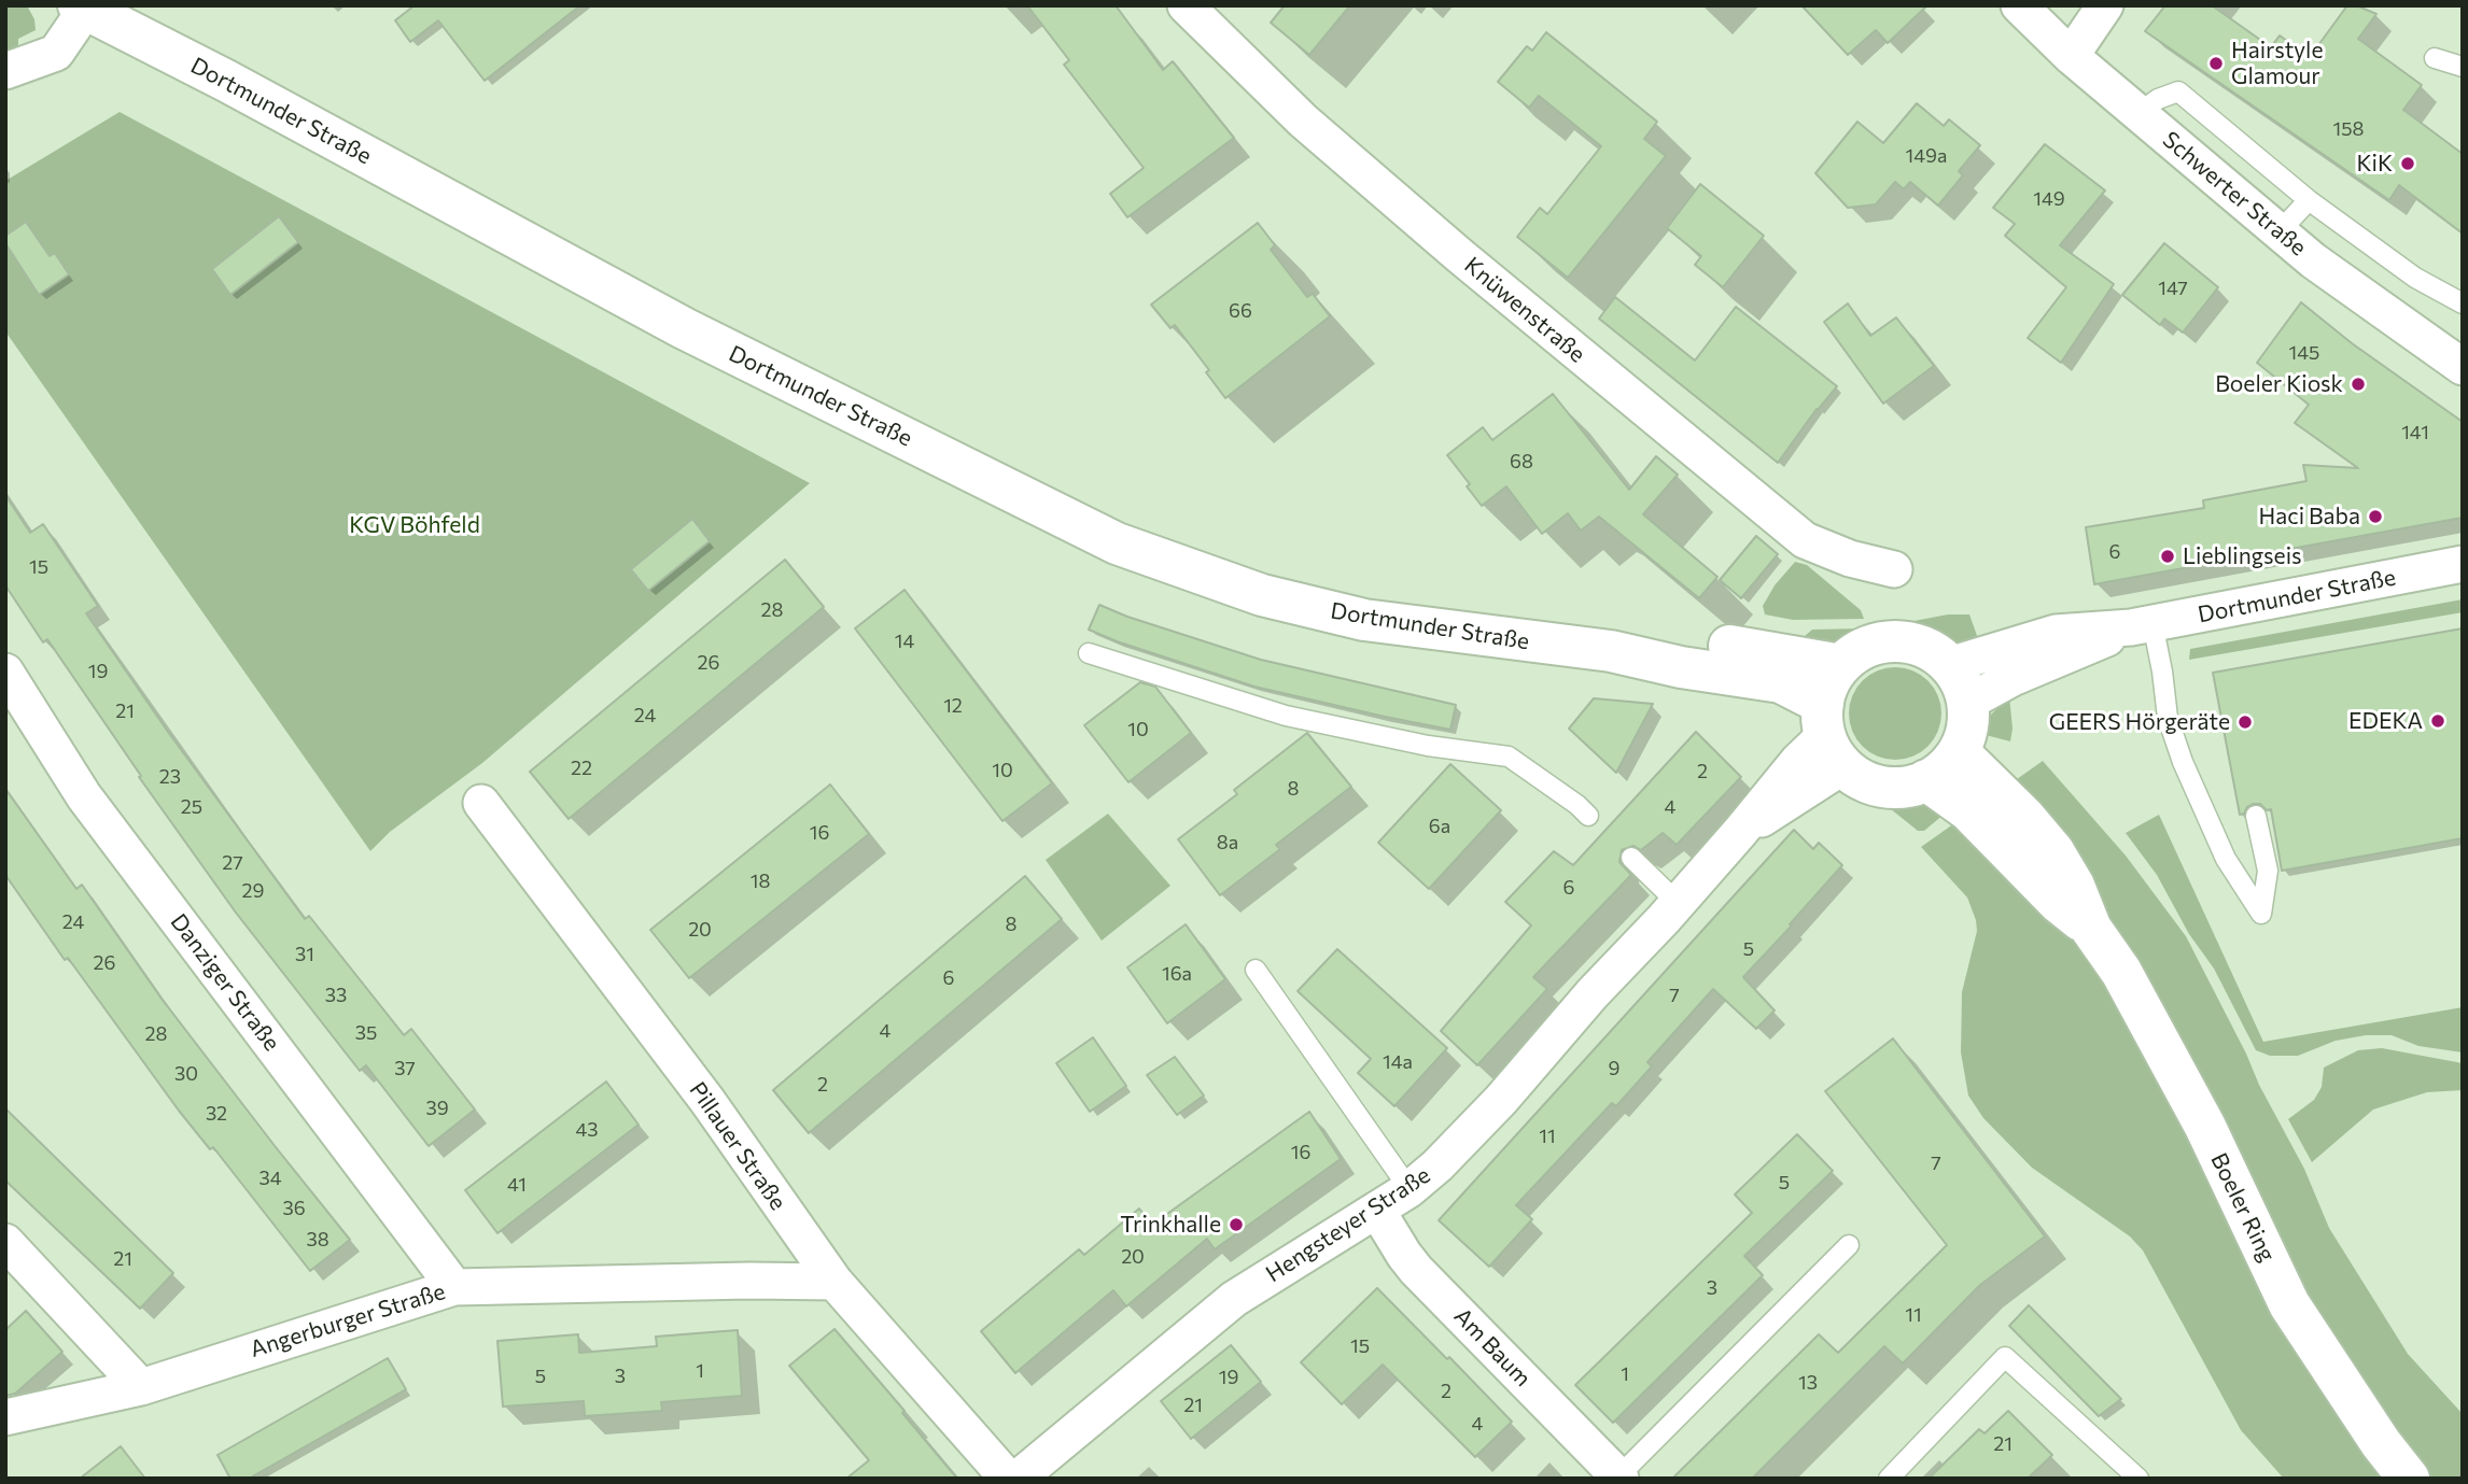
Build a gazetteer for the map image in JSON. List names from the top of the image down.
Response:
{
  "streets": {
    "main road": ["Dortmunder Straße", "Boeler Ring"],
    "street": [
      "Schwerter Straße",
      "Knüwenstraße",
      "Danziger Straße",
      "Pillauer Straße",
      "Hengsteyer Straße",
      "Angerburger Straße",
      "Am Baum"
    ]
  },
  "crossings": [
    ["Dortmunder Straße", "Boeler Ring"],
    ["Dortmunder Straße", "Hengsteyer Straße"],
    ["Danziger Straße", "Angerburger Straße"],
    ["Pillauer Straße", "Angerburger Straße"],
    ["Boeler Ring", "Hengsteyer Straße"],
    ["Hengsteyer Straße", "Am Baum"]
  ],
  "parks": ["KGV Böhfeld"],
  "places": [
    "Hairstyle Glamour",
    "KiK",
    "Boeler Kiosk",
    "Haci Baba",
    "Lieblingseis",
    "EDEKA",
    "GEERS Hörgeräte",
    "Trinkhalle"
  ],
  "house_numbers": [
    "158",
    "149a",
    "149",
    "147",
    "66",
    "145",
    "141",
    "68",
    "6",
    "15",
    "28",
    "14",
    "26",
    "19",
    "12",
    "21",
    "24",
    "10",
    "22",
    "10",
    "2",
    "23",
    "8",
    "25",
    "4",
    "6a",
    "16",
    "8a",
    "27",
    "18",
    "6",
    "29",
    "24",
    "8",
    "20",
    "5",
    "31",
    "26",
    "16a",
    "6",
    "33",
    "7",
    "4",
    "35",
    "28",
    "14a",
    "37",
    "9",
    "30",
    "2",
    "39",
    "32",
    "43",
    "11",
    "16",
    "7",
    "34",
    "5",
    "41",
    "36",
    "38",
    "20",
    "21",
    "3",
    "11",
    "15",
    "1",
    "1",
    "5",
    "3",
    "19",
    "13",
    "2",
    "21",
    "4",
    "21"
  ]
}
